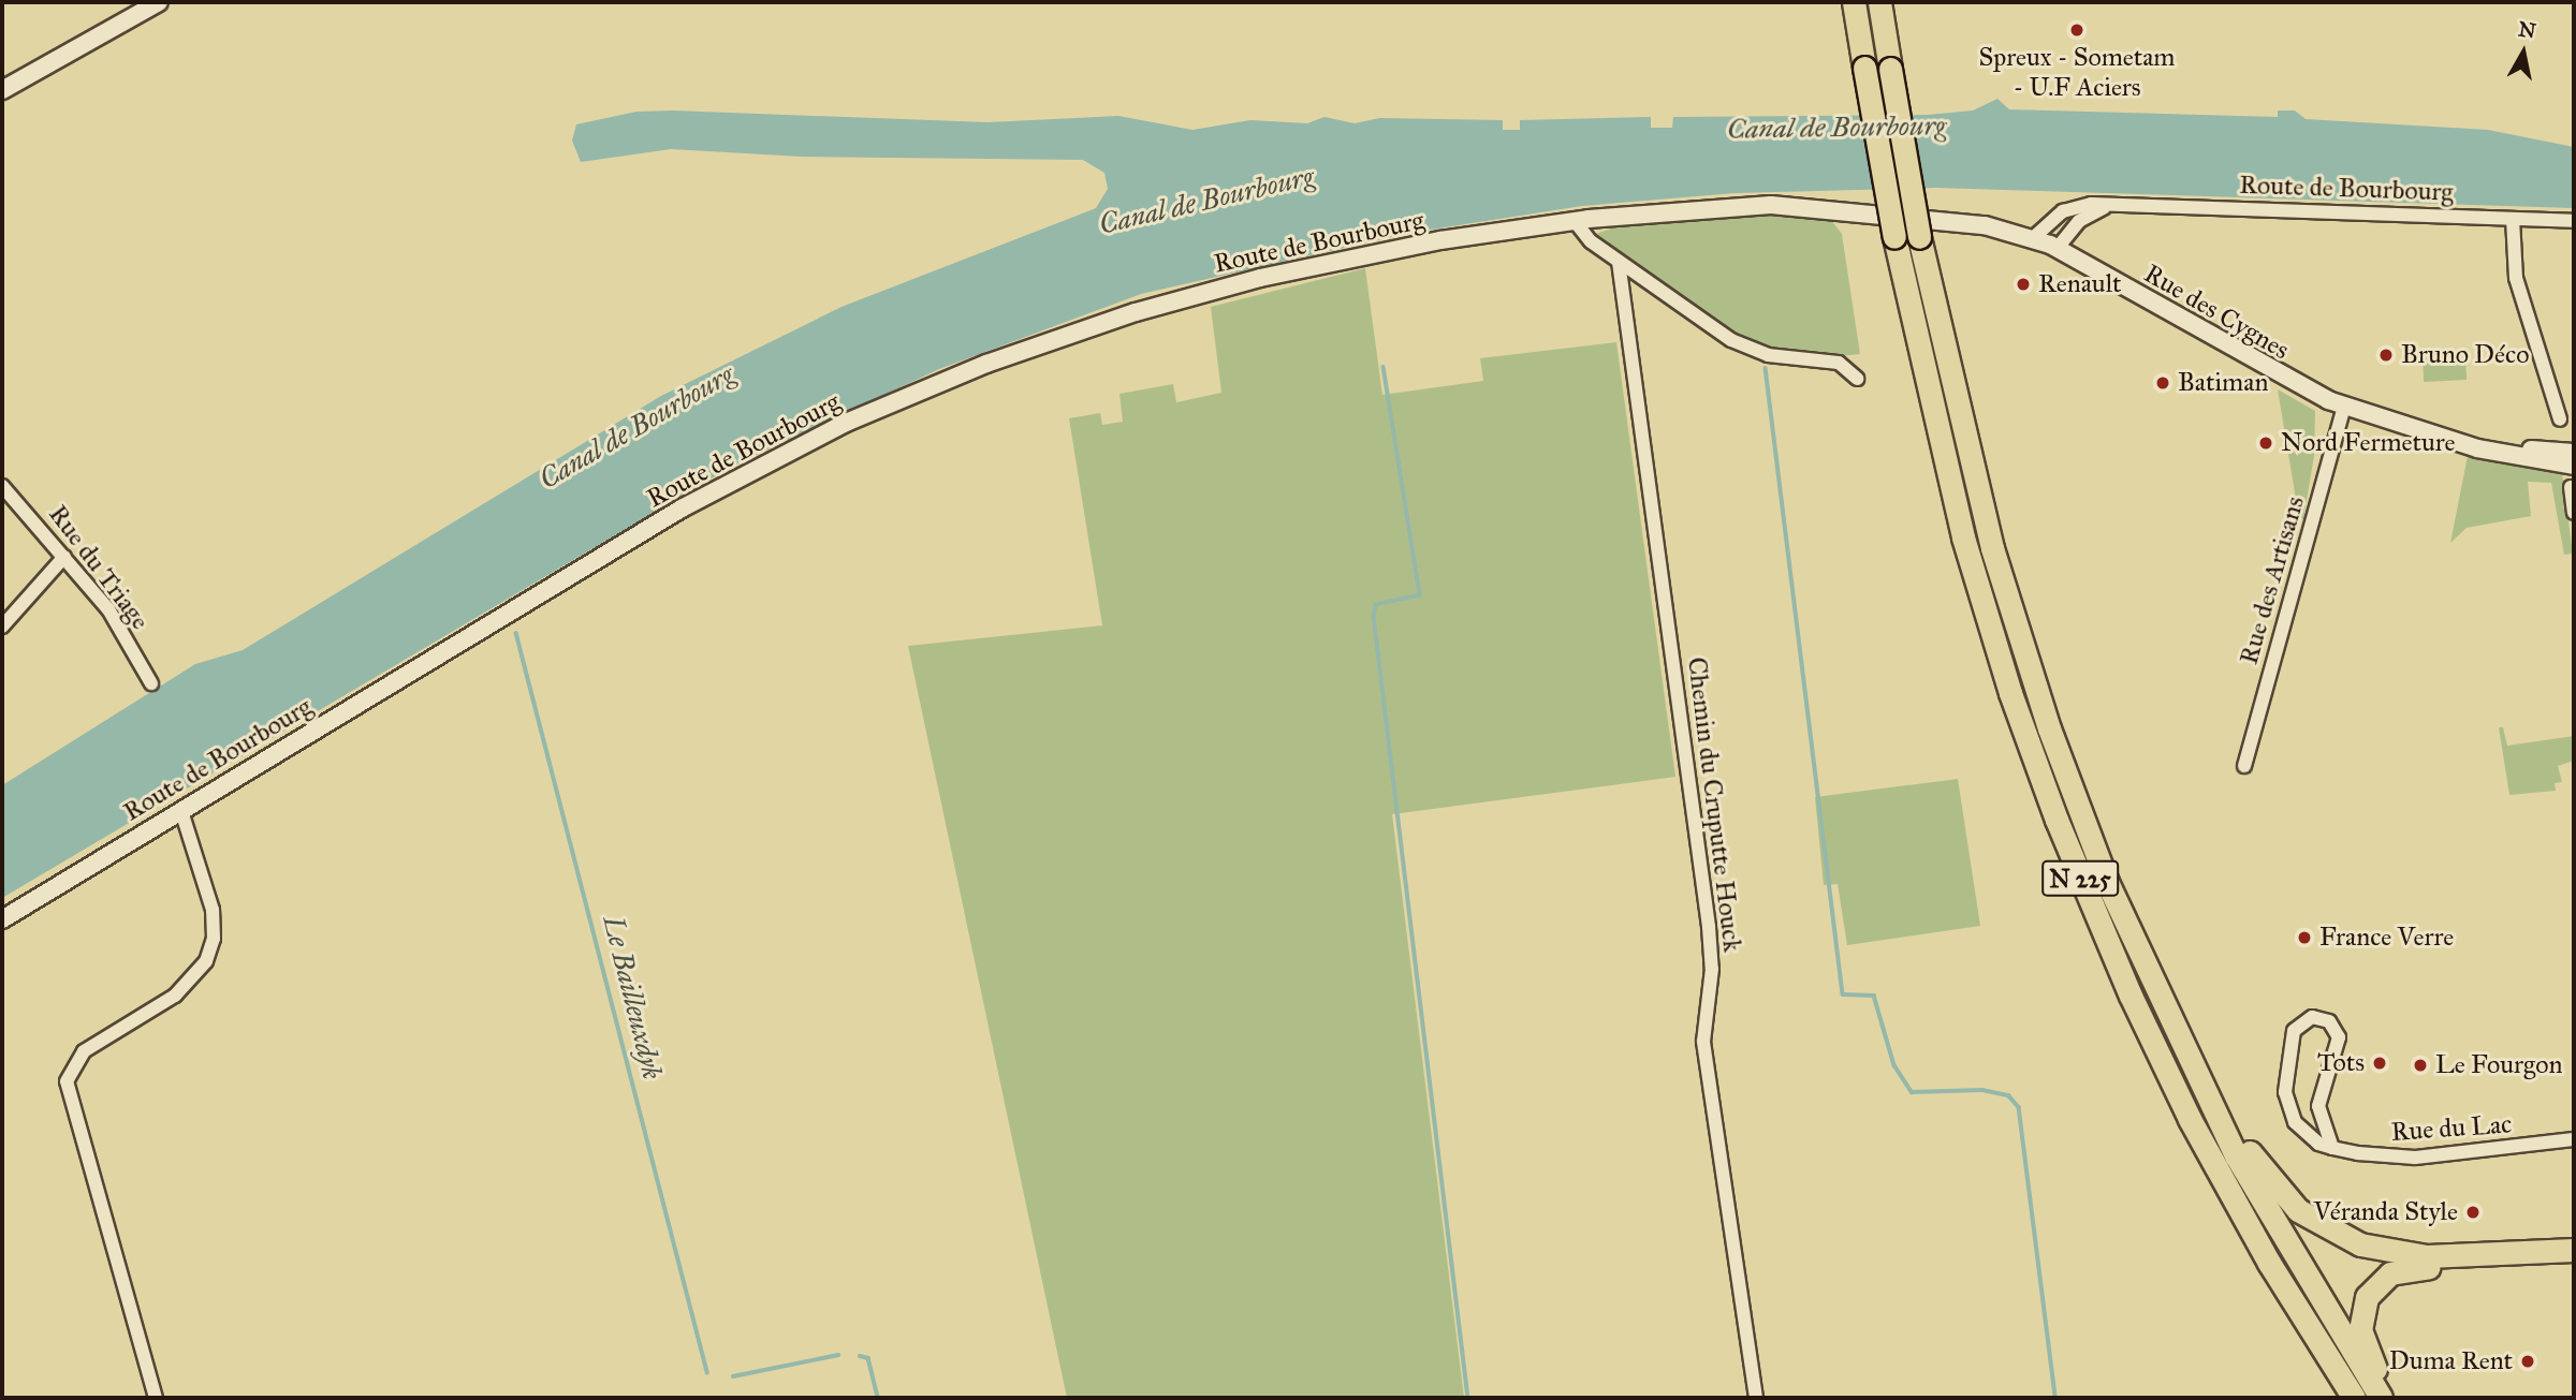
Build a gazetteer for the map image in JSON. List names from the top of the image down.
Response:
{
  "streets": {
    "highway": ["N 225"],
    "main road": ["Route de Bourbourg", "Rue des Cygnes"],
    "street": [
      "Rue du Triage",
      "Rue des Artisans",
      "Chemin du Cruputte Houck",
      "Rue du Lac"
    ]
  },
  "crossings": [
    ["Route de Bourbourg", "Rue des Cygnes"],
    ["Rue des Cygnes", "Rue des Artisans"]
  ],
  "water": ["Canal de Bourbourg", "Le Bailleuxdyk"],
  "places": [
    "Spreux - Sometam - U.F Aciers",
    "Renault",
    "Bruno Déco",
    "Batiman",
    "Nord Fermeture",
    "France Verre",
    "Tots",
    "Le Fourgon",
    "Véranda Style",
    "Duma Rent"
  ],
  "north": "top"
}
